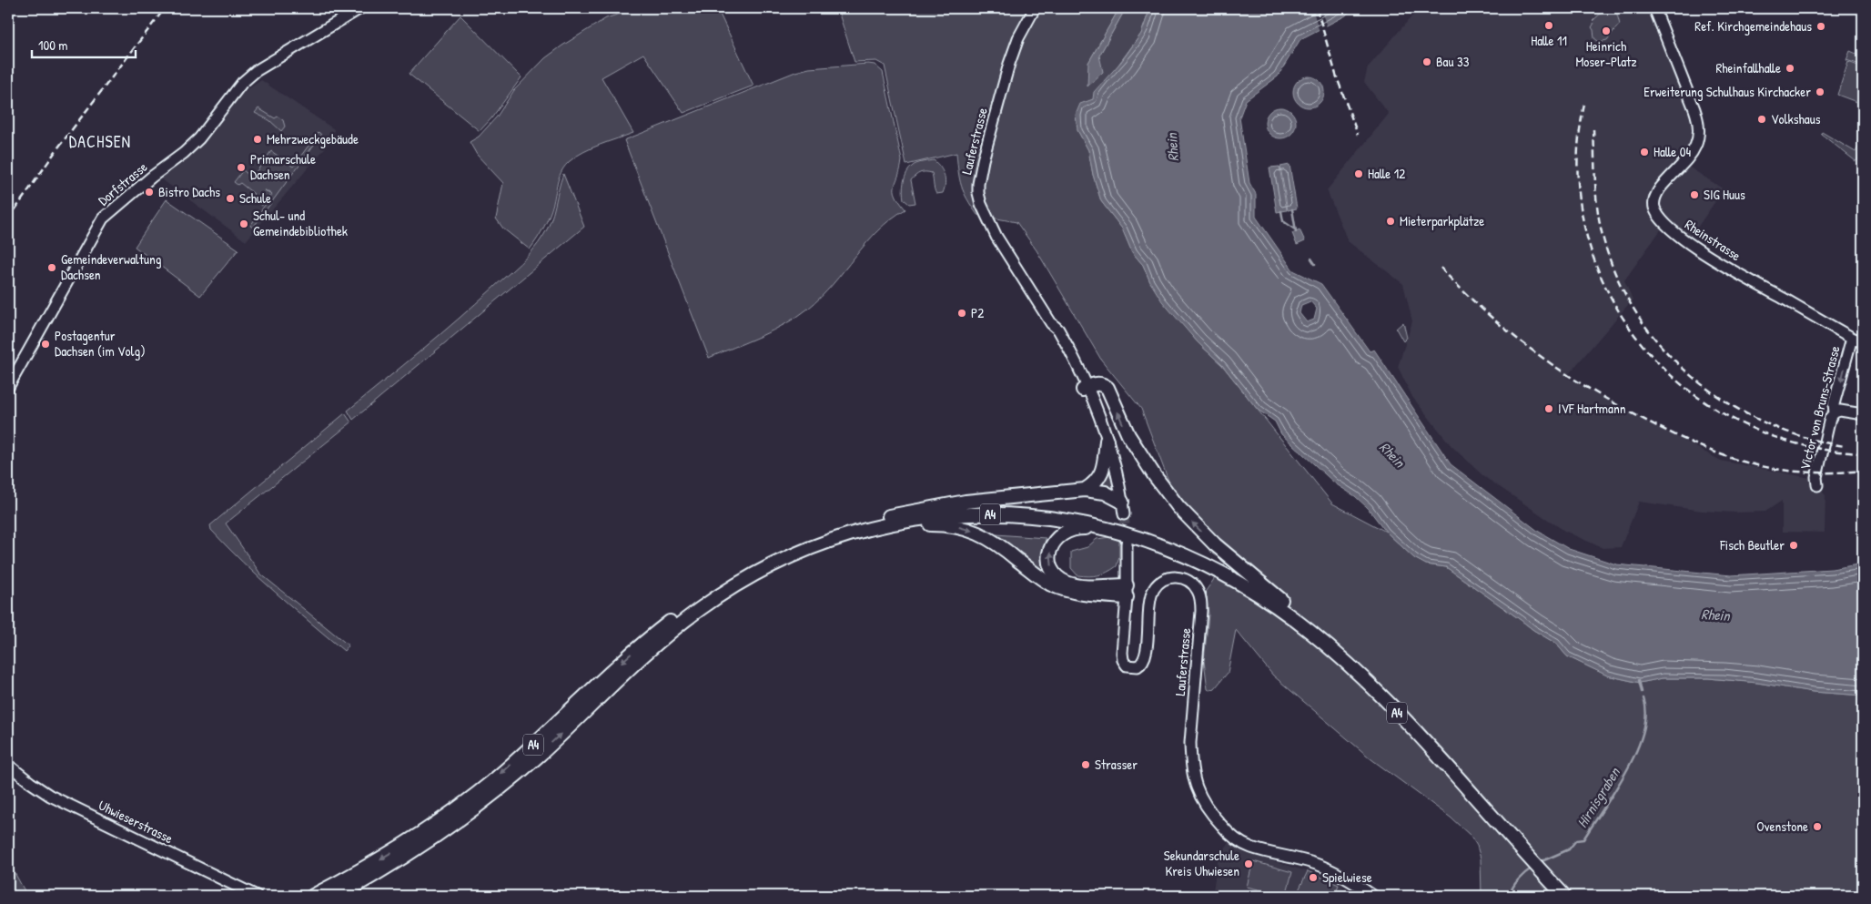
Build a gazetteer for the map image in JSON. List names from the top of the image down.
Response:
{
  "streets": {
    "highway": ["A4"],
    "street": [
      "Lauferstrasse",
      "Dorfstrasse",
      "Rheinstrasse",
      "Victor von Bruns-Strasse",
      "Uhwieserstrasse"
    ]
  },
  "crossings": [
    ["Lauferstrasse", "A4"],
    ["Rheinstrasse", "Victor von Bruns-Strasse"]
  ],
  "one_way": ["Victor von Bruns-Strasse"],
  "districts": ["DACHSEN"],
  "water": ["Rhein", "Hirnisgraben"],
  "places": [
    "Halle 11",
    "Ref. Kirchgemeindehaus",
    "Heinrich Moser-Platz",
    "Bau 33",
    "Rheinfallhalle",
    "Erweiterung Schulhaus Kirchacker",
    "Volkshaus",
    "Mehrzweckgebäude",
    "Halle 04",
    "Primarschule Dachsen",
    "Halle 12",
    "Bistro Dachs",
    "SIG Huus",
    "Schule",
    "Mieterparkplätze",
    "Schul- und Gemeindebibliothek",
    "Gemeindeverwaltung Dachsen",
    "P2",
    "Postagentur Dachsen (im Volg)",
    "IVF Hartmann",
    "Fisch Beutler",
    "Strasser",
    "Ovenstone",
    "Sekundarschule Kreis Uhwiesen",
    "Spielwiese"
  ],
  "scale_bar": "100 m"
}
